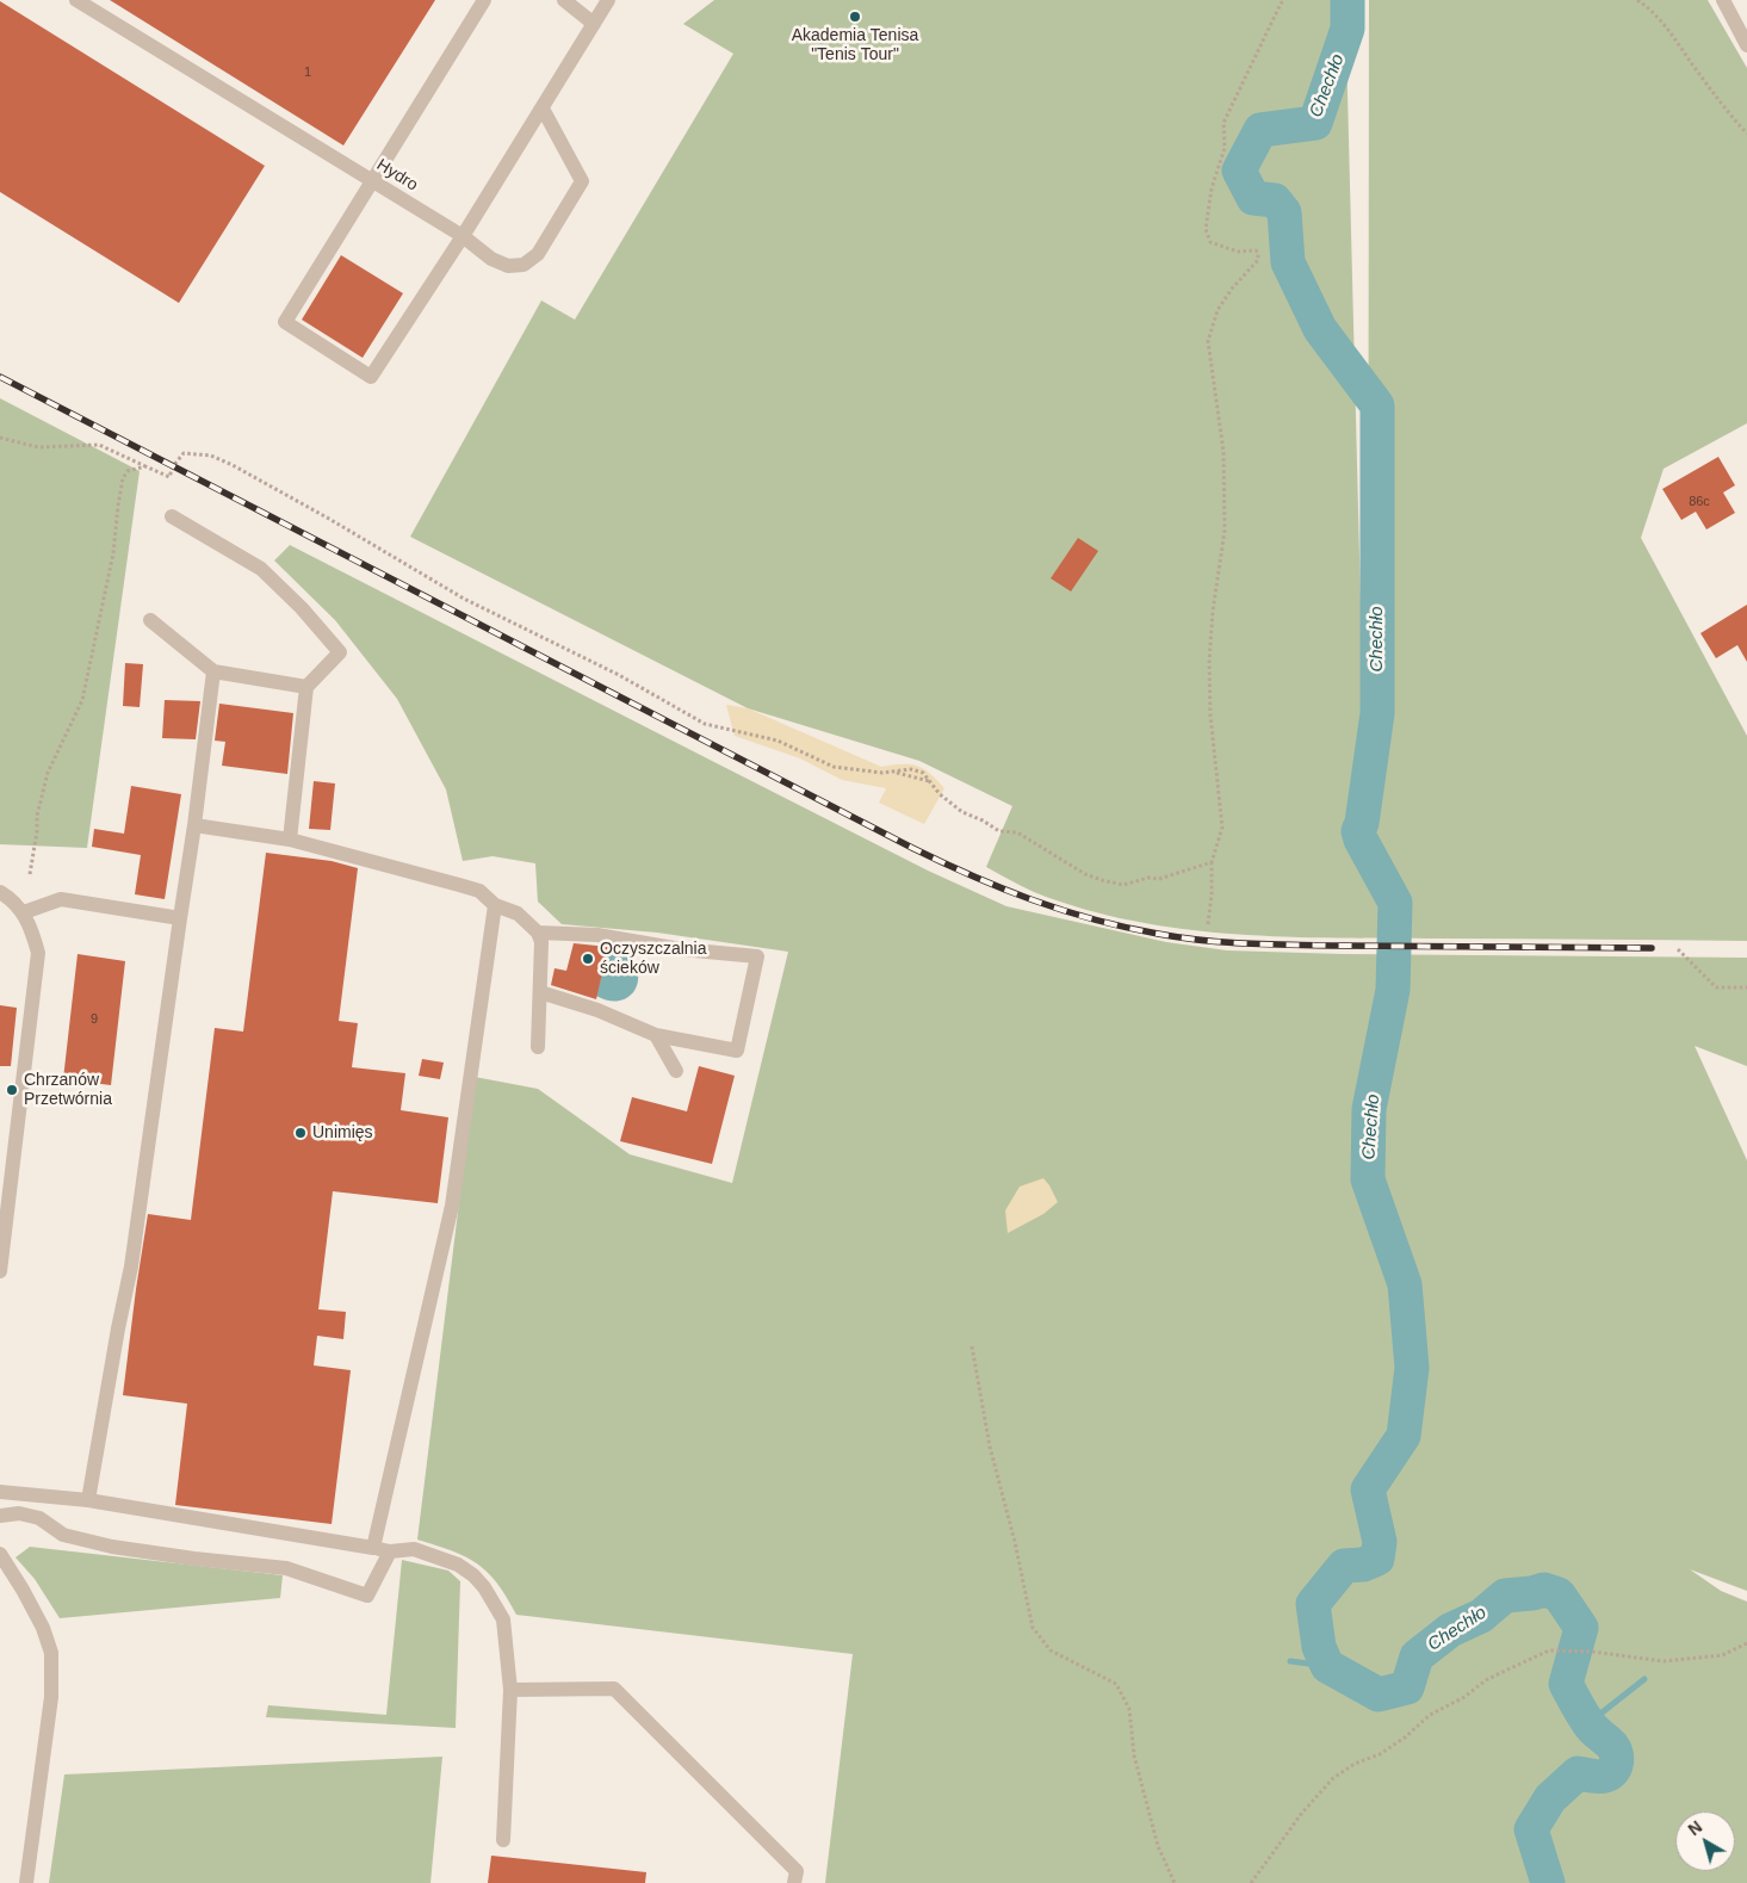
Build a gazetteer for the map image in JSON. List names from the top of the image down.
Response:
{
  "streets": {
    "street": ["Hydro"]
  },
  "water": ["Chechło"],
  "places": [
    "Akademia Tenisa \"Tenis Tour\"",
    "Oczyszczalnia ścieków",
    "Chrzanów Przetwórnia",
    "Unimięs"
  ],
  "house_numbers": ["1", "86c", "9"],
  "north": "top left"
}
